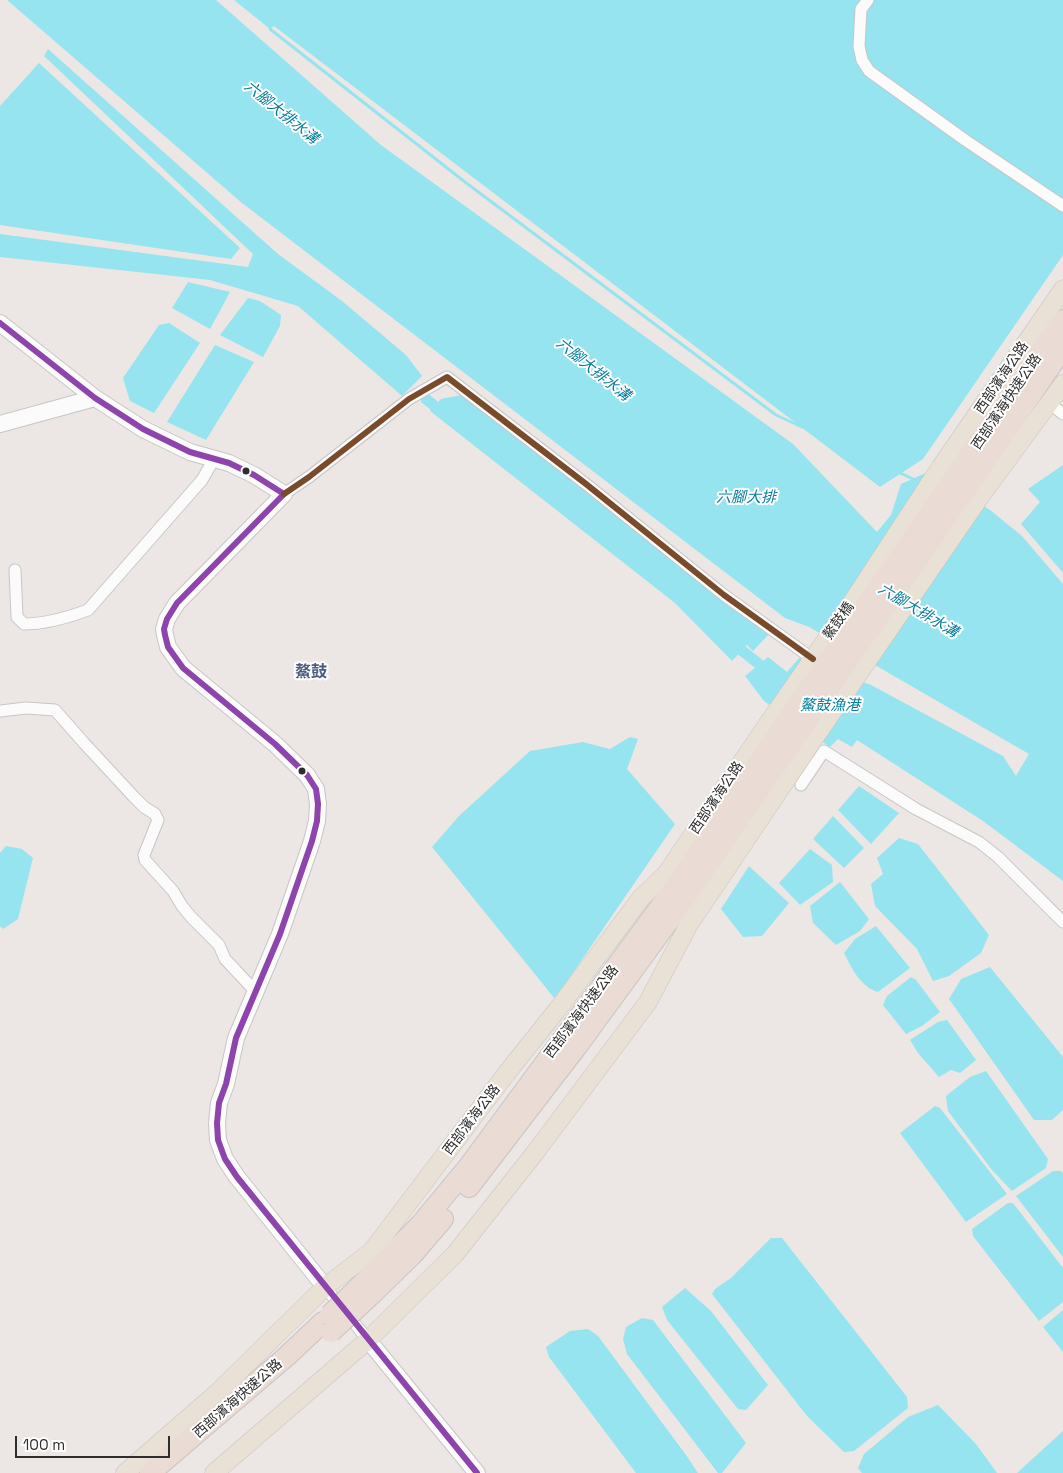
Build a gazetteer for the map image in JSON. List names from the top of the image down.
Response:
{
  "streets": {
    "highway": ["西部濱海快速公路"],
    "main road": ["西部濱海公路", "鰲鼓橋"]
  },
  "crossings": [
    ["西部濱海公路", "西部濱海快速公路"],
    ["西部濱海公路", "鰲鼓橋"],
    ["西部濱海快速公路", "鰲鼓橋"]
  ],
  "districts": ["鰲鼓"],
  "water": ["六腳大排水溝", "六腳大排", "鰲鼓漁港"],
  "scale_bar": "100 m"
}
